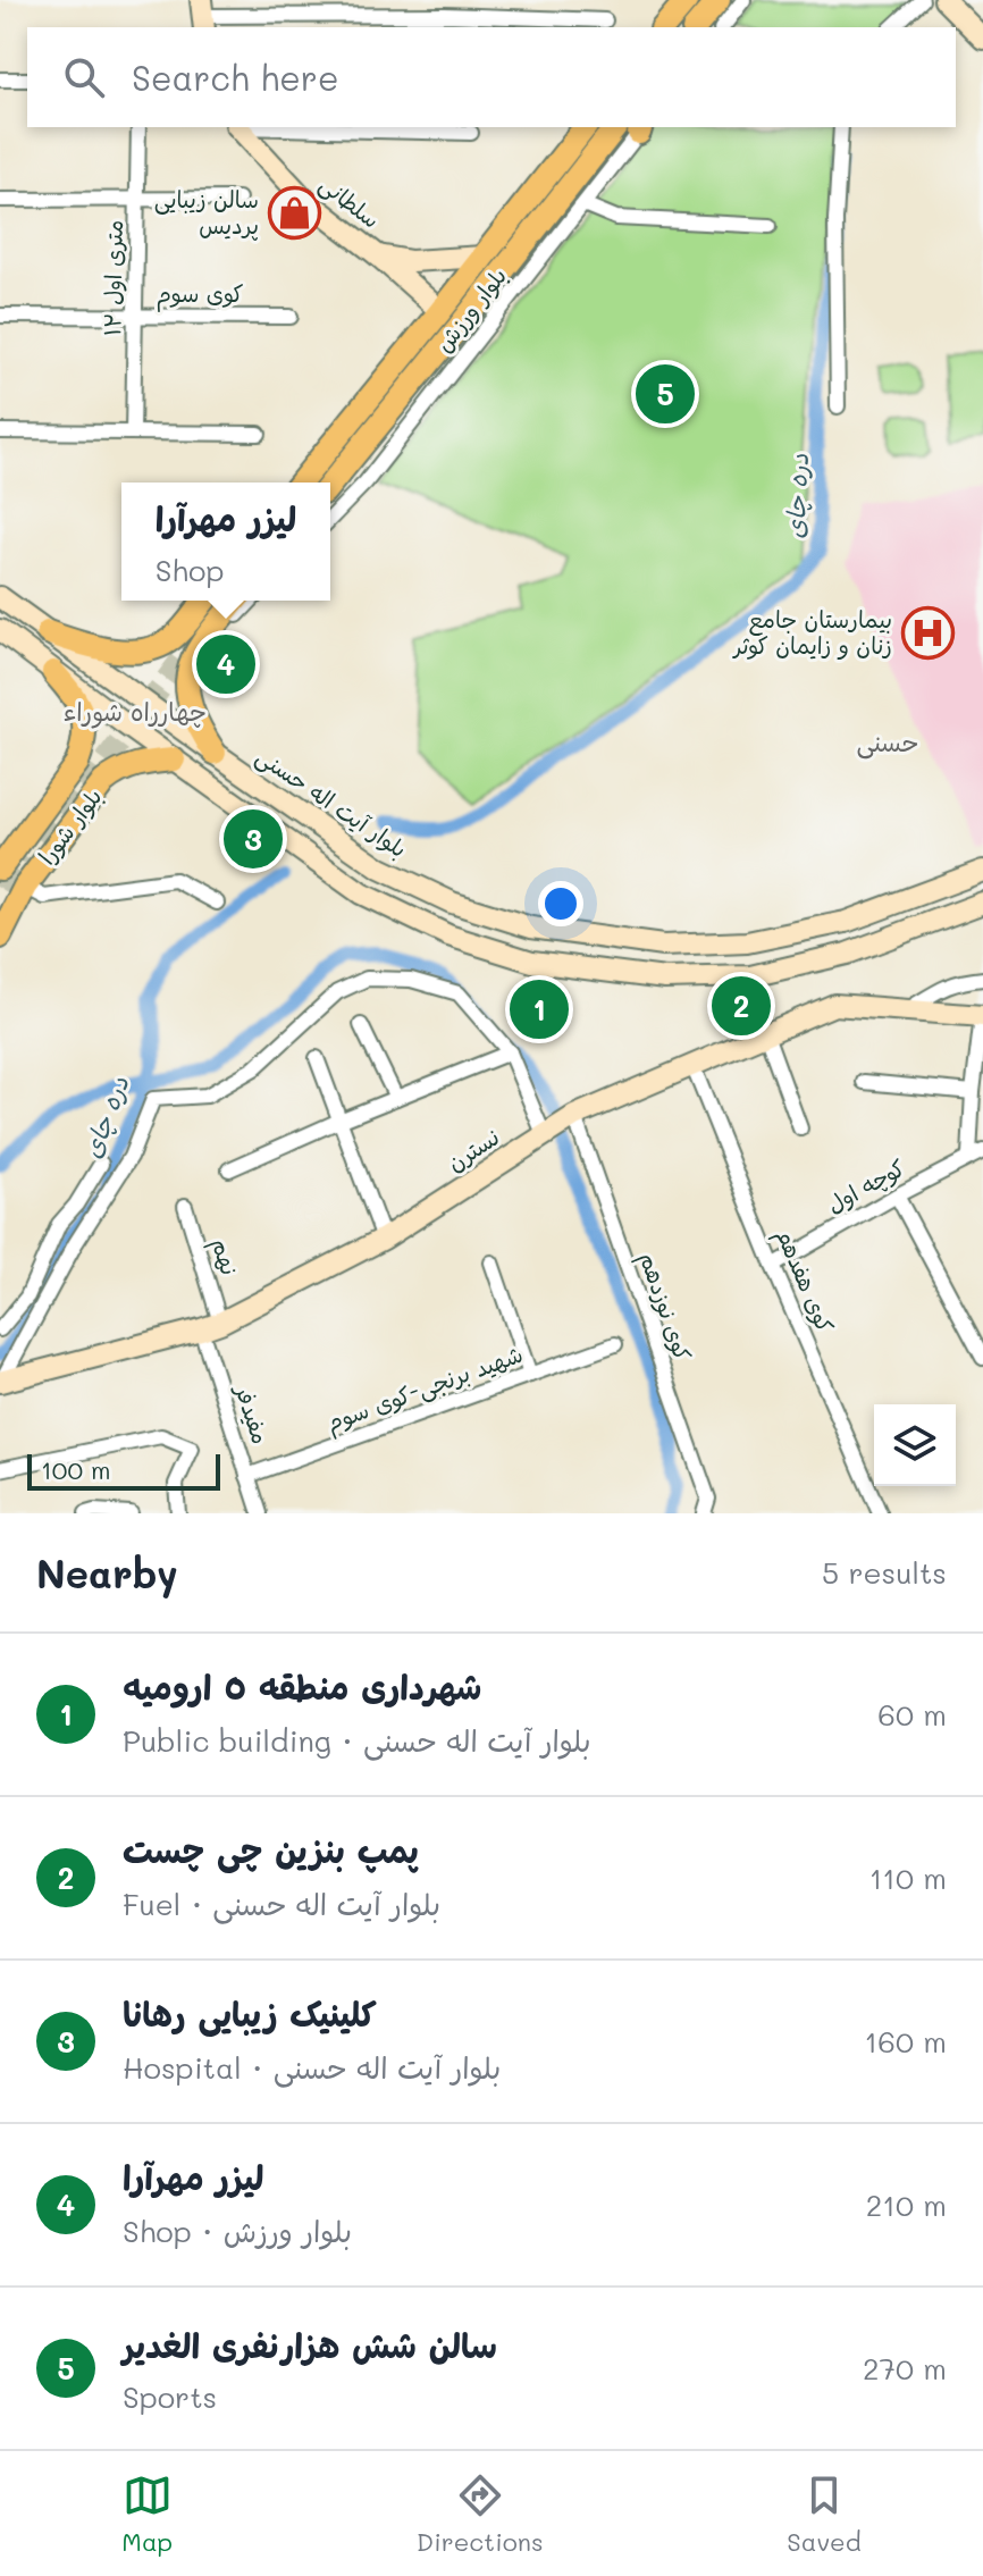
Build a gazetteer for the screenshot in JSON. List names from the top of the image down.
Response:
{
  "streets": {
    "main road": [
      "سلطانی",
      "بلوار ورزش",
      "بلوار آیت اله حسنی",
      "بلوار شورا",
      "نسترن"
    ],
    "street": [
      "۱۲ متری اول",
      "کوی سوم",
      "کوچه اول",
      "نهم",
      "کوی هفدهم",
      "کوی نوزدهم",
      "شهید برنجی-کوی سوم",
      "مفیدفر"
    ]
  },
  "crossings": [
    ["سلطانی", "بلوار ورزش"],
    ["۱۲ متری اول", "کوی سوم"],
    ["نسترن", "نهم"],
    ["نسترن", "کوی هفدهم"],
    ["نسترن", "کوی نوزدهم"],
    ["نسترن", "مفیدفر"],
    ["کوچه اول", "کوی هفدهم"],
    ["نهم", "مفیدفر"],
    ["شهید برنجی-کوی سوم", "مفیدفر"]
  ],
  "districts": ["چهارراه شوراء", "حسنی"],
  "water": ["دره چای"],
  "places": {
    "shop": ["سالن زیبایی پردیس"],
    "hospital": ["بیمارستان جامع زنان و زایمان کوثر"]
  },
  "scale_bar": "100 m",
  "page": {
    "search": "Search here",
    "pins": [
      "5",
      "4",
      "3",
      "2",
      "1"
    ],
    "popup": ["لیزر مهرآرا", "Shop"],
    "scale": "100 m",
    "heading": ["Nearby", "5 results"],
    "list": [
      {
        "mark": "1",
        "name": "شهردارى منطقه ٥ ارومیه",
        "note": "Public building · بلوار آیت اله حسنی",
        "value": "60 m"
      },
      {
        "mark": "2",
        "name": "پمپ بنزین چى چست",
        "note": "Fuel · بلوار آیت اله حسنی",
        "value": "110 m"
      },
      {
        "mark": "3",
        "name": "کلینیک زیبایی رهانا",
        "note": "Hospital · بلوار آیت اله حسنی",
        "value": "160 m"
      },
      {
        "mark": "4",
        "name": "لیزر مهرآرا",
        "note": "Shop · بلوار ورزش",
        "value": "210 m"
      },
      {
        "mark": "5",
        "name": "سالن شش هزارنفری الغدیر",
        "note": "Sports",
        "value": "270 m"
      }
    ],
    "nav": ["Map", "Directions", "Saved"]
  }
}
